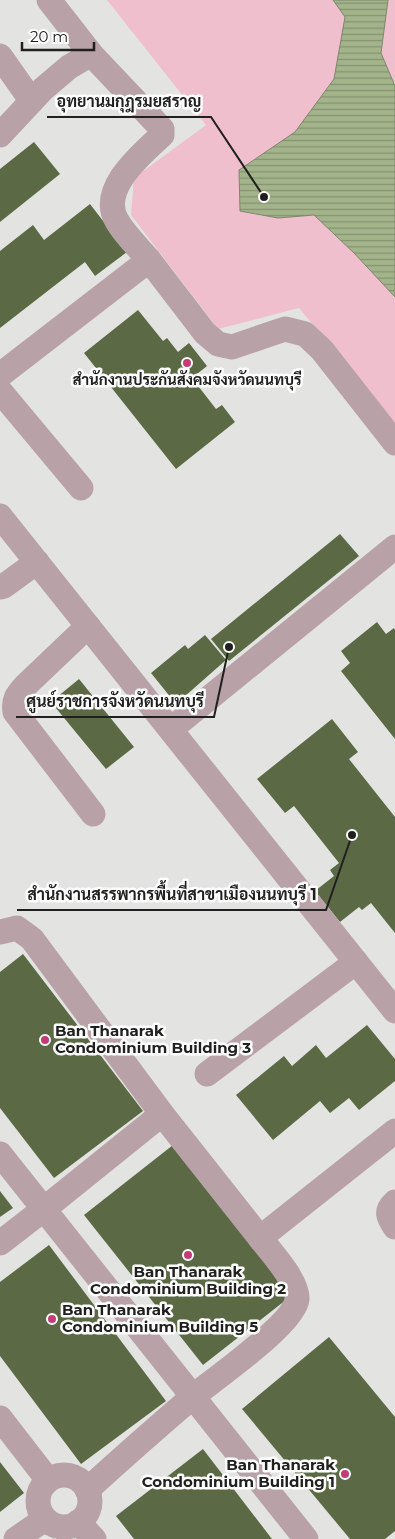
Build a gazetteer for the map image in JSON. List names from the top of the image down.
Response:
{
  "places": [
    "อุทยานมกุฎรมยสราญ",
    "สำนักงานประกันสังคมจังหวัดนนทบุรี",
    "ศูนย์ราชการจังหวัดนนทบุรี",
    "สำนักงานสรรพากรพื้นที่สาขาเมืองนนทบุรี 1",
    "Ban Thanarak Condominium Building 3",
    "Ban Thanarak Condominium Building 2",
    "Ban Thanarak Condominium Building 5",
    "Ban Thanarak Condominium Building 1"
  ],
  "scale_bar": "20 m"
}
